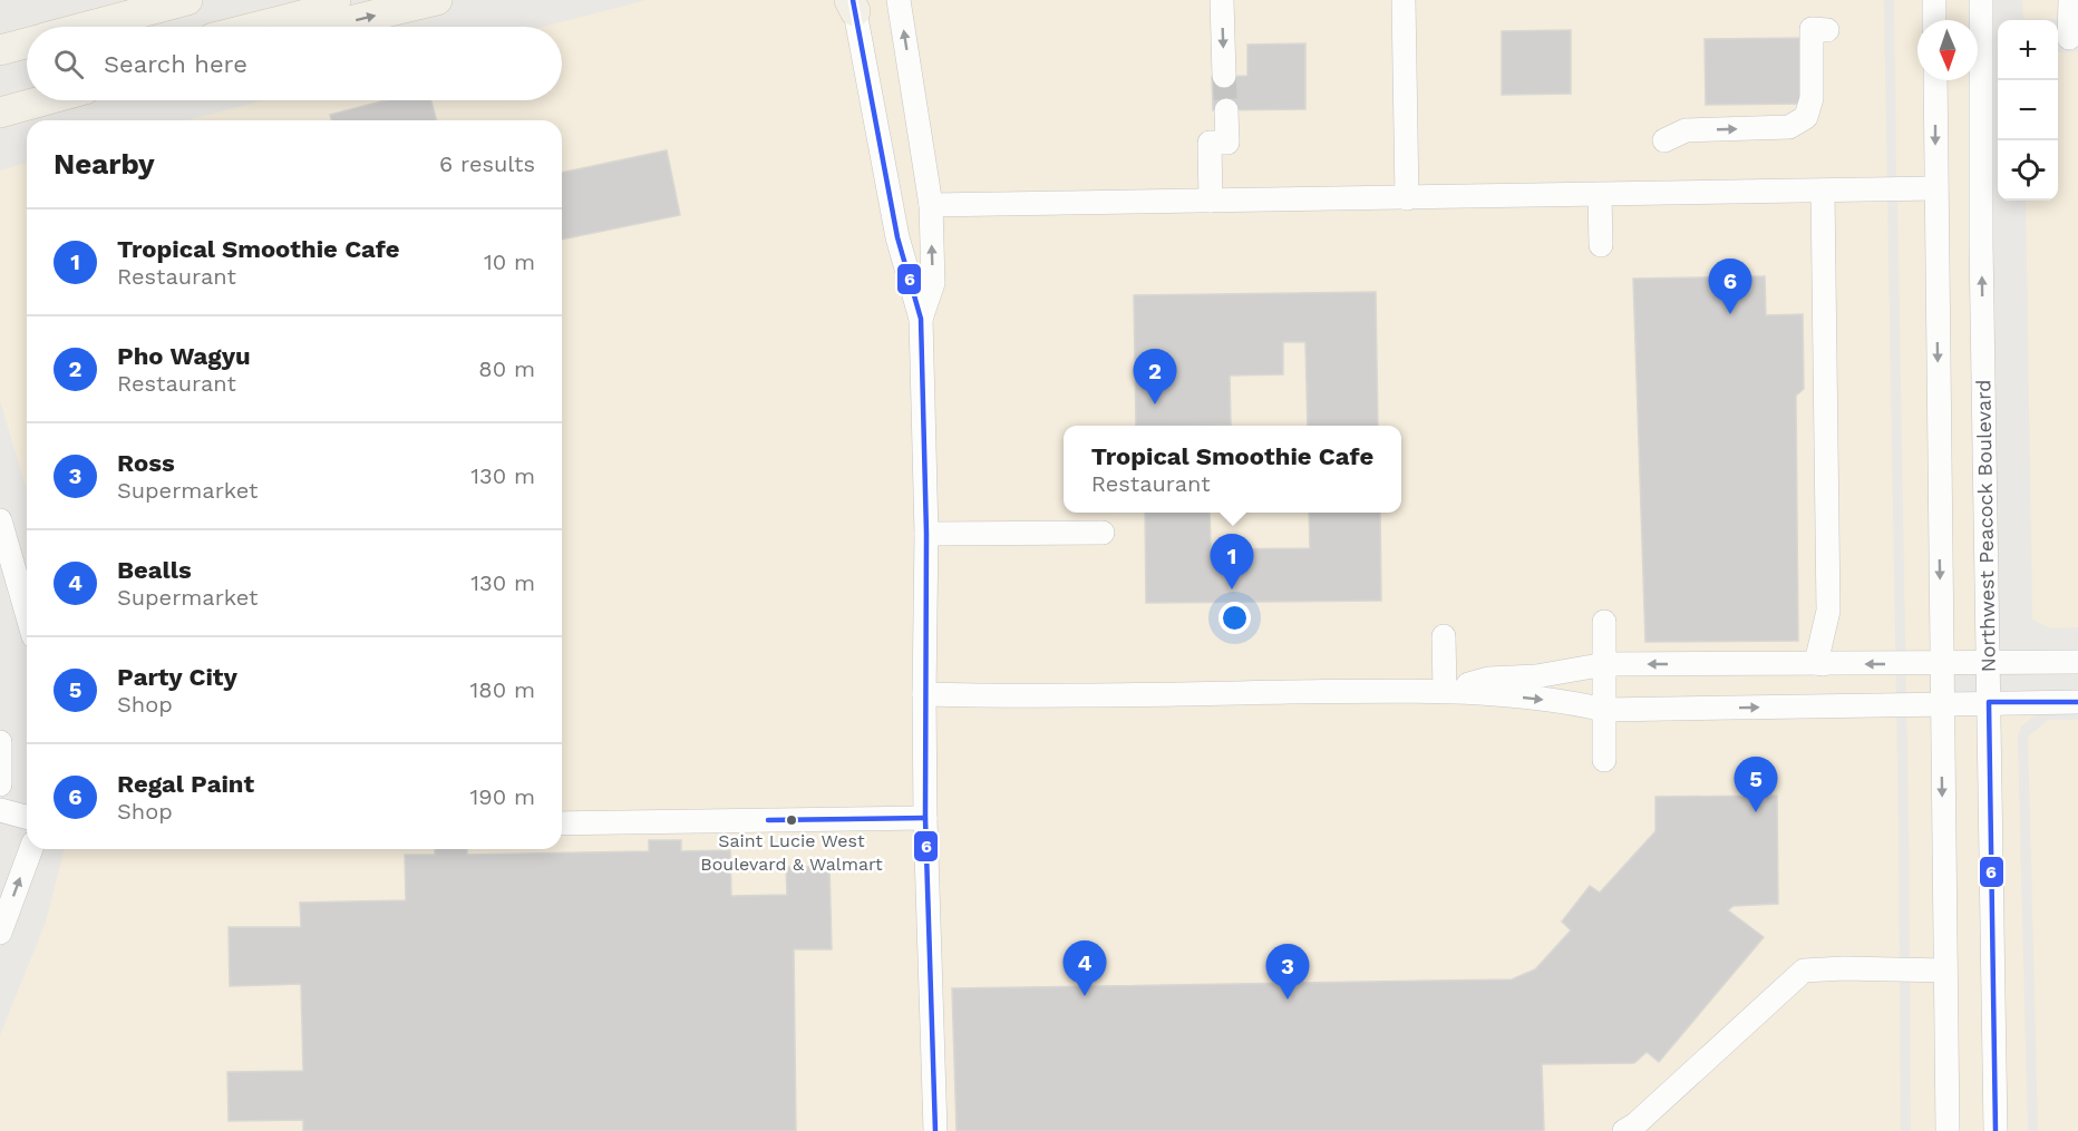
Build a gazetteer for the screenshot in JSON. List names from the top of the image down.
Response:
{
  "streets": {
    "street": ["Northwest Peacock Boulevard"]
  },
  "places": ["Saint Lucie West Boulevard & Walmart"],
  "lines": ["transit line 6"],
  "north": "bottom",
  "page": {
    "map_buttons": ["+", "−"],
    "search": "Search here",
    "heading": ["Nearby", "6 results"],
    "list": [
      {
        "mark": "1",
        "name": "Tropical Smoothie Cafe",
        "note": "Restaurant",
        "value": "10 m"
      },
      {
        "mark": "2",
        "name": "Pho Wagyu",
        "note": "Restaurant",
        "value": "80 m"
      },
      {
        "mark": "3",
        "name": "Ross",
        "note": "Supermarket",
        "value": "130 m"
      },
      {
        "mark": "4",
        "name": "Bealls",
        "note": "Supermarket",
        "value": "130 m"
      },
      {
        "mark": "5",
        "name": "Party City",
        "note": "Shop",
        "value": "180 m"
      },
      {
        "mark": "6",
        "name": "Regal Paint",
        "note": "Shop",
        "value": "190 m"
      }
    ],
    "pins": [
      "6",
      "2",
      "1",
      "5",
      "4",
      "3"
    ],
    "popup": ["Tropical Smoothie Cafe", "Restaurant"]
  }
}
